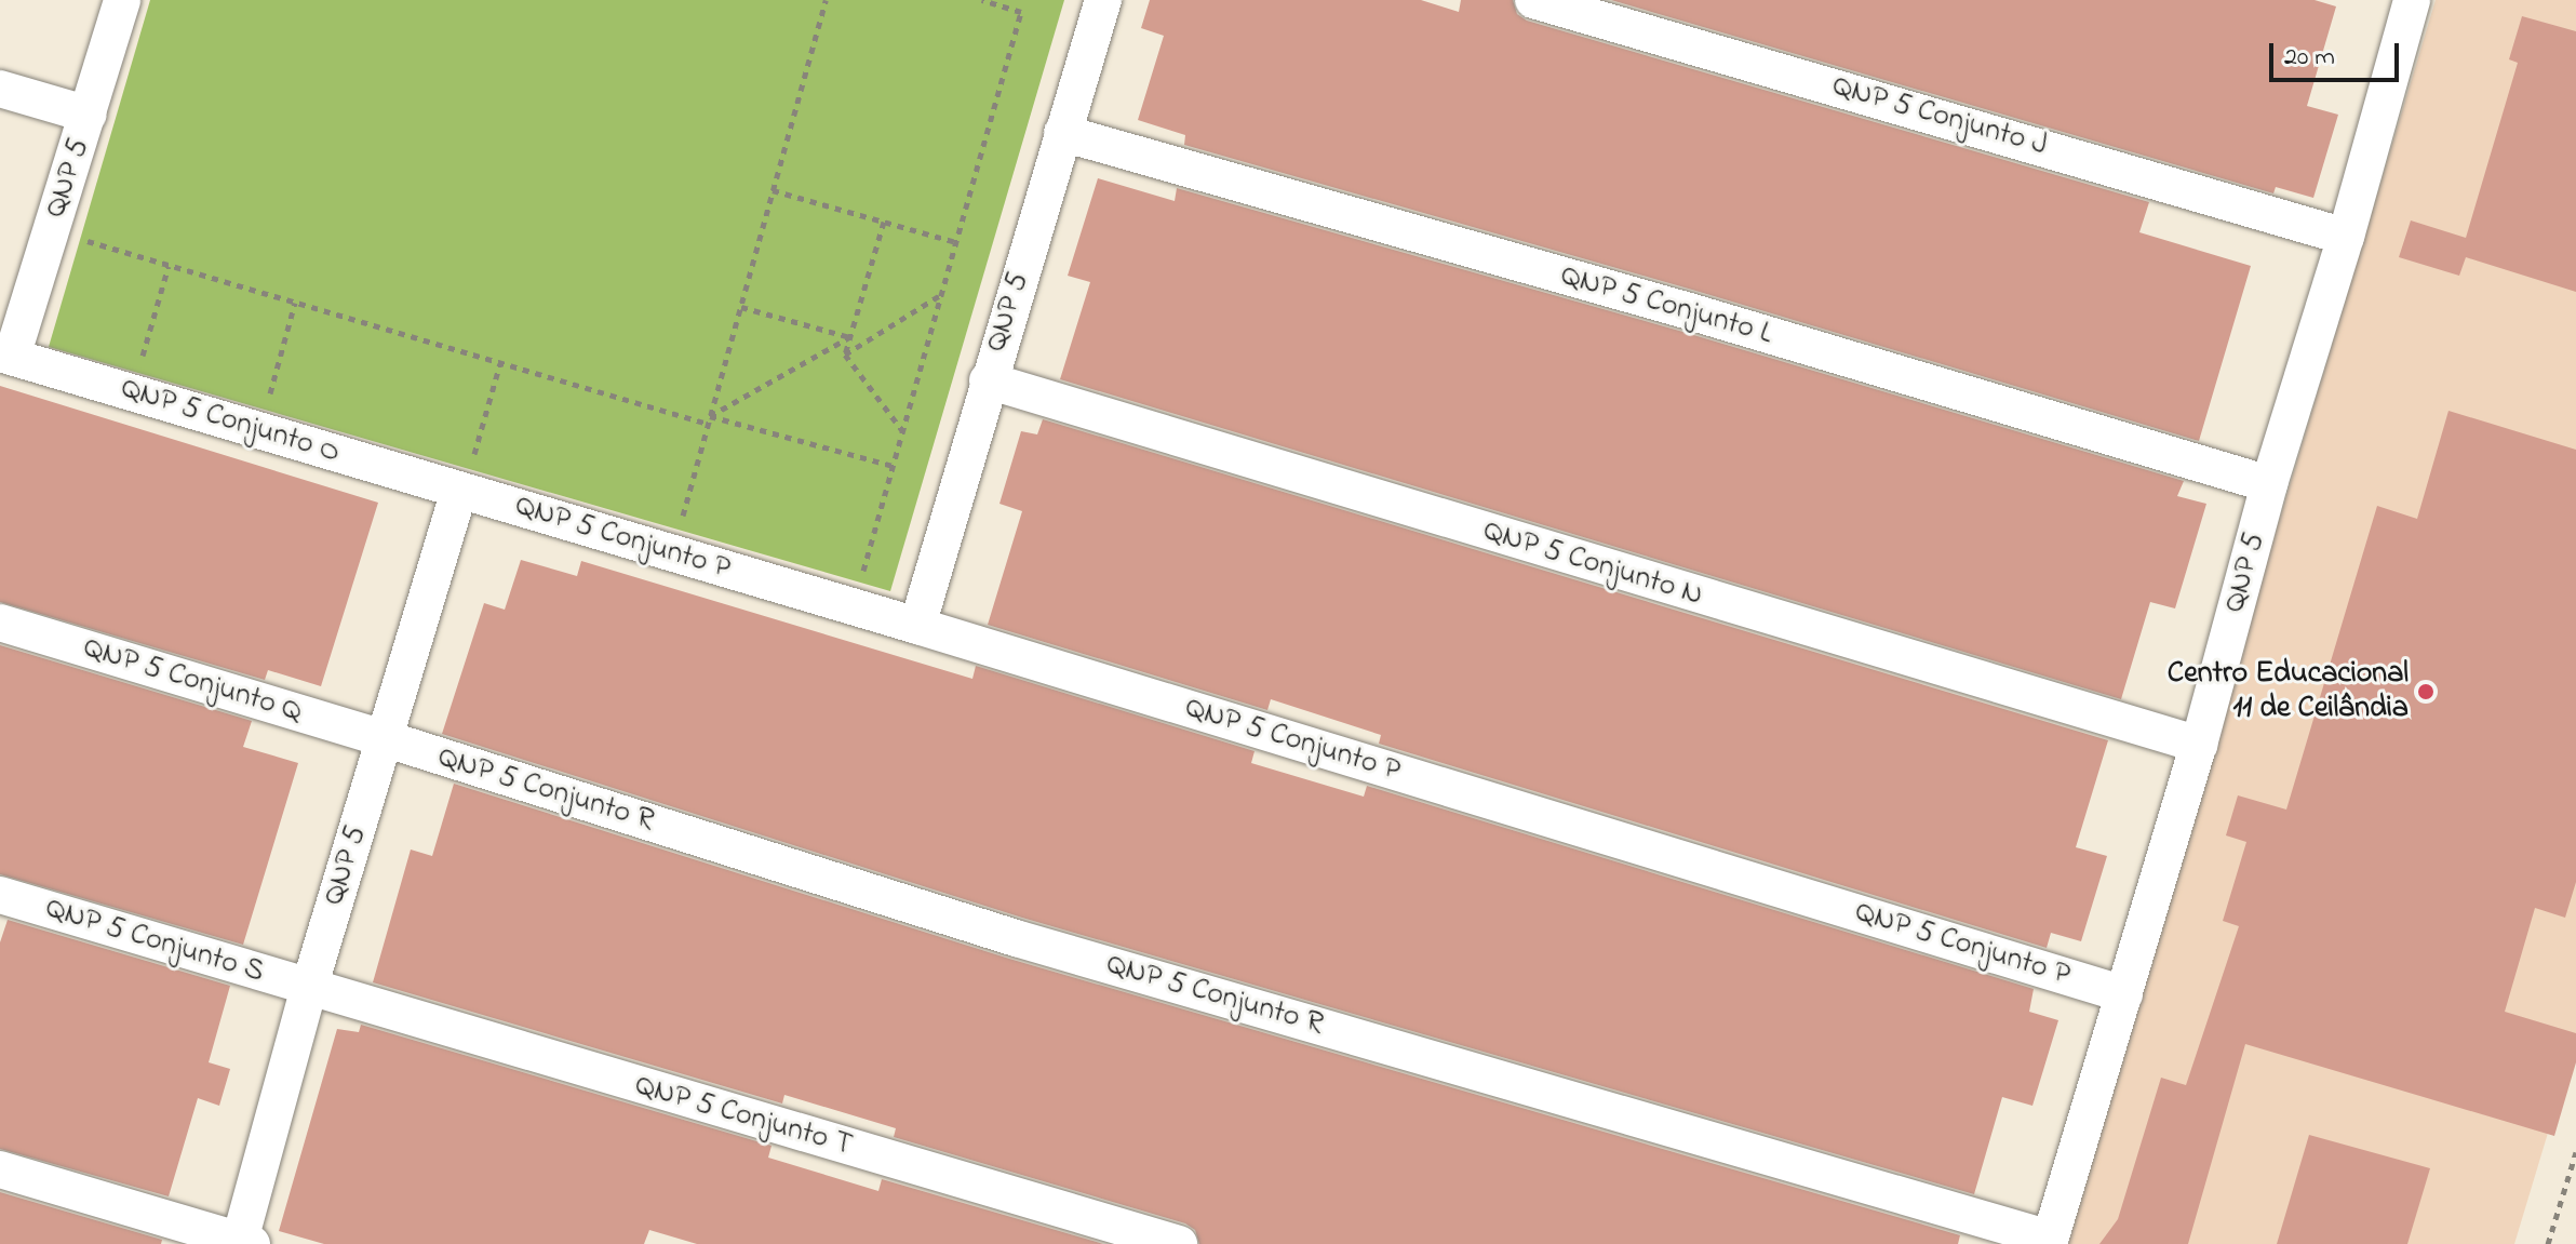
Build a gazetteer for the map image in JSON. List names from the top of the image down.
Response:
{
  "streets": {
    "street": [
      "QNP 5 Conjunto J",
      "QNP 5",
      "QNP 5 Conjunto L",
      "QNP 5 Conjunto O",
      "QNP 5 Conjunto P",
      "QNP 5 Conjunto N",
      "QNP 5 Conjunto Q",
      "QNP 5 Conjunto R",
      "QNP 5 Conjunto S",
      "QNP 5 Conjunto T"
    ]
  },
  "crossings": [
    ["QNP 5 Conjunto J", "QNP 5"],
    ["QNP 5", "QNP 5 Conjunto L"],
    ["QNP 5", "QNP 5 Conjunto O"],
    ["QNP 5", "QNP 5 Conjunto P"],
    ["QNP 5", "QNP 5 Conjunto N"],
    ["QNP 5", "QNP 5 Conjunto Q"],
    ["QNP 5", "QNP 5 Conjunto R"],
    ["QNP 5", "QNP 5 Conjunto S"],
    ["QNP 5", "QNP 5 Conjunto T"],
    ["QNP 5 Conjunto O", "QNP 5 Conjunto P"],
    ["QNP 5 Conjunto Q", "QNP 5 Conjunto R"],
    ["QNP 5 Conjunto S", "QNP 5 Conjunto T"]
  ],
  "places": ["Centro Educacional 11 de Ceilândia"],
  "scale_bar": "20 m"
}
